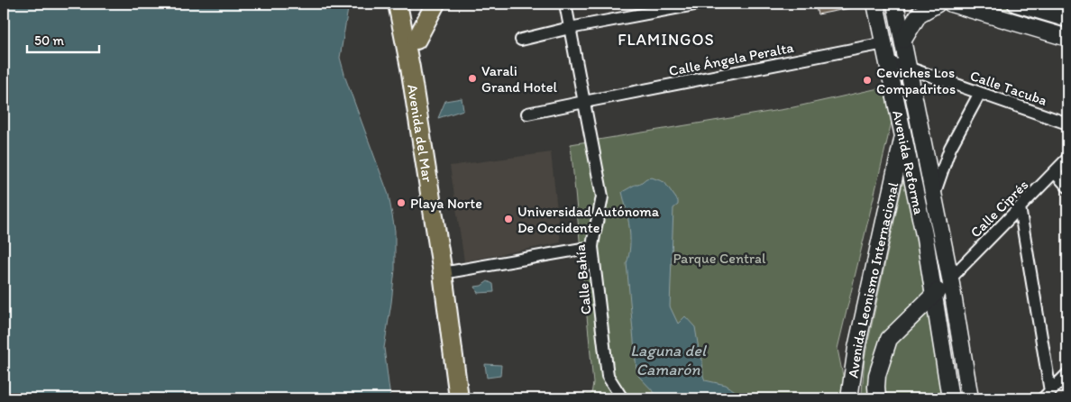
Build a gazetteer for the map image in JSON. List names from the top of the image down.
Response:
{
  "streets": {
    "main road": ["Avenida del Mar"],
    "street": [
      "Calle Ángela Peralta",
      "Calle Tacuba",
      "Avenida Reforma",
      "Calle Ciprés",
      "Calle Bahía",
      "Avenida Leonismo Internacional"
    ]
  },
  "crossings": [
    ["Calle Ángela Peralta", "Avenida Reforma"],
    ["Calle Ángela Peralta", "Calle Bahía"],
    ["Calle Tacuba", "Avenida Reforma"],
    ["Avenida Reforma", "Calle Ciprés"],
    ["Avenida Reforma", "Avenida Leonismo Internacional"]
  ],
  "districts": ["FLAMINGOS"],
  "water": ["Laguna del Camarón"],
  "parks": ["Parque Central"],
  "places": [
    "Varali Grand Hotel",
    "Ceviches Los Compadritos",
    "Playa Norte",
    "Universidad Autónoma De Occidente"
  ],
  "scale_bar": "50 m"
}
